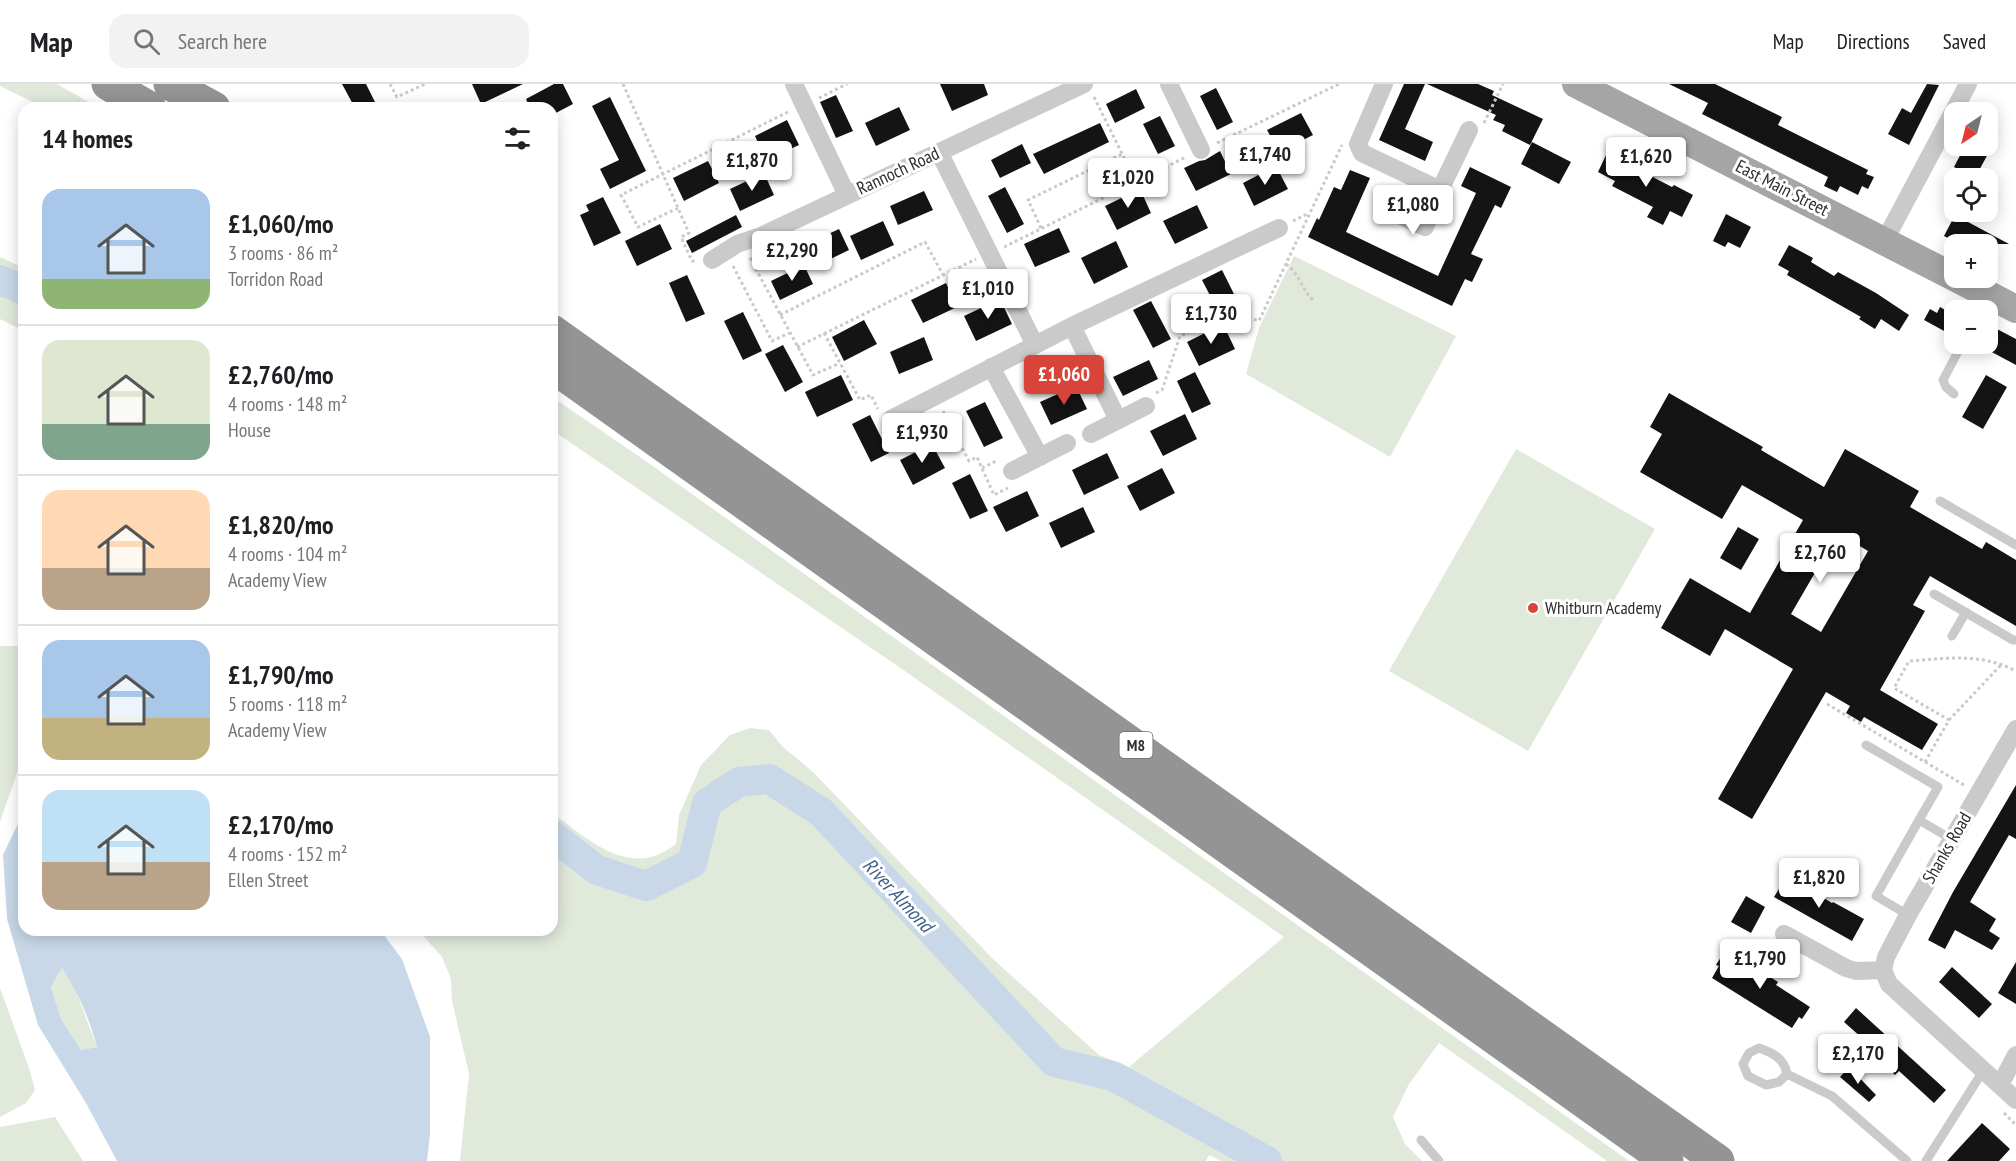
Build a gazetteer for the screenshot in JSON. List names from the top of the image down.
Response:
{
  "streets": {
    "highway": ["M8"],
    "main road": ["East Main Street"],
    "street": ["Rannoch Road", "Shanks Road"]
  },
  "water": ["River Almond"],
  "places": ["Whitburn Academy"],
  "north": "bottom left",
  "page": {
    "header": "Map",
    "search": "Search here",
    "nav": ["Map", "Directions", "Saved"],
    "map_buttons": ["+", "−"],
    "heading": "14 homes",
    "price": [
      "£1,740",
      "£1,620",
      "£1,870",
      "£1,020",
      "£1,080",
      "£2,290",
      "£1,010",
      "£1,730",
      "£1,060",
      "£1,930",
      "£2,760",
      "£1,820",
      "£1,790",
      "£2,170"
    ],
    "list": [
      {
        "name": "£1,060/mo",
        "note": "3 rooms · 86 m² · Torridon Road"
      },
      {
        "name": "£2,760/mo",
        "note": "4 rooms · 148 m² · House"
      },
      {
        "name": "£1,820/mo",
        "note": "4 rooms · 104 m² · Academy View"
      },
      {
        "name": "£1,790/mo",
        "note": "5 rooms · 118 m² · Academy View"
      },
      {
        "name": "£2,170/mo",
        "note": "4 rooms · 152 m² · Ellen Street"
      }
    ]
  }
}
